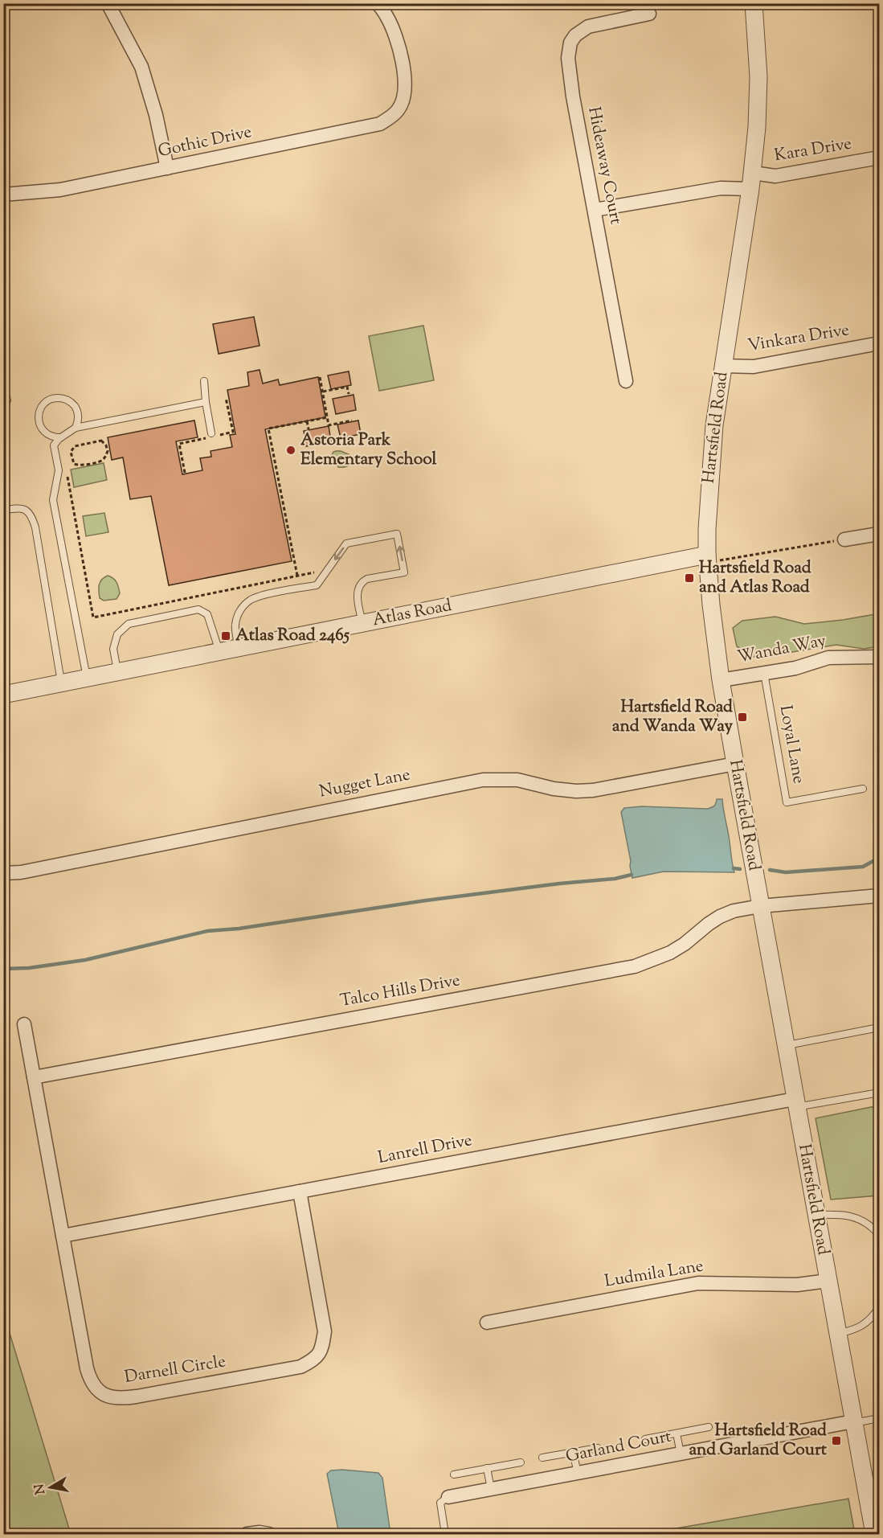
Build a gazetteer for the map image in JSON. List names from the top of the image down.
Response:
{
  "streets": {
    "street": [
      "Gothic Drive",
      "Kara Drive",
      "Hideaway Court",
      "Vinkara Drive",
      "Hartsfield Road",
      "Atlas Road",
      "Wanda Way",
      "Nugget Lane",
      "Talco Hills Drive",
      "Lanrell Drive",
      "Ludmila Lane",
      "Darnell Circle",
      "Garland Court"
    ],
    "lane": ["Loyal Lane"]
  },
  "crossings": [
    ["Kara Drive", "Hideaway Court"],
    ["Kara Drive", "Hartsfield Road"],
    ["Vinkara Drive", "Hartsfield Road"],
    ["Hartsfield Road", "Atlas Road"],
    ["Hartsfield Road", "Wanda Way"],
    ["Hartsfield Road", "Nugget Lane"],
    ["Hartsfield Road", "Talco Hills Drive"],
    ["Hartsfield Road", "Lanrell Drive"],
    ["Hartsfield Road", "Ludmila Lane"],
    ["Hartsfield Road", "Garland Court"],
    ["Wanda Way", "Loyal Lane"],
    ["Talco Hills Drive", "Darnell Circle"],
    ["Lanrell Drive", "Darnell Circle"]
  ],
  "places": {
    "other": ["Astoria Park Elementary School"],
    "transit": [
      "Hartsfield Road and Atlas Road",
      "Atlas Road 2465",
      "Hartsfield Road and Wanda Way",
      "Hartsfield Road and Garland Court"
    ]
  },
  "north": "left"
}
